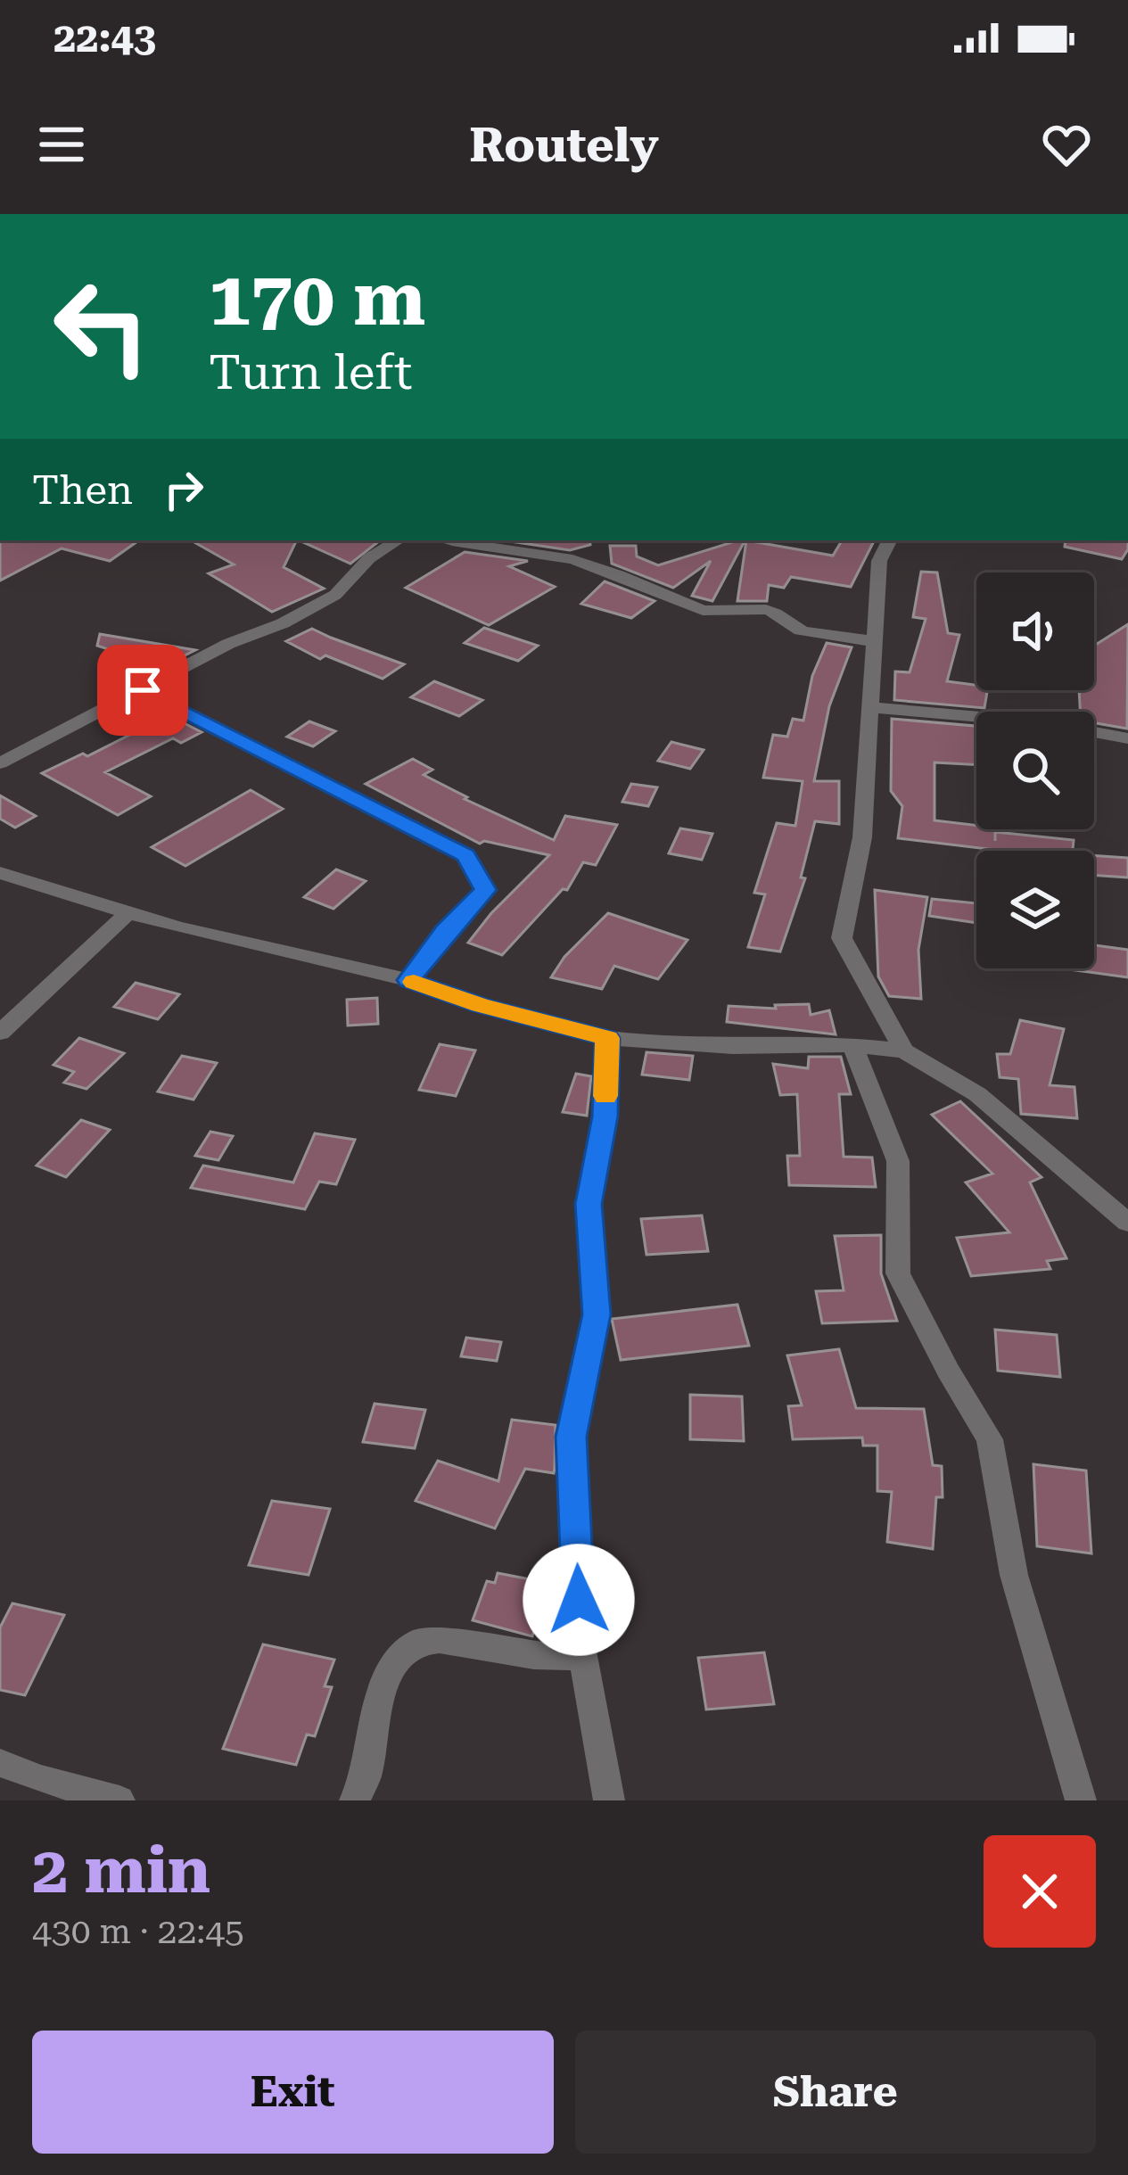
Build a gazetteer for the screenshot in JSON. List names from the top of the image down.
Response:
{
  "page": {
    "status": "22:43",
    "header": "Routely",
    "turn": ["170 m", "Turn left"],
    "then": "Then",
    "heading": ["2 min", "430 m · 22:45"],
    "buttons": ["Exit", "Share"]
  }
}
